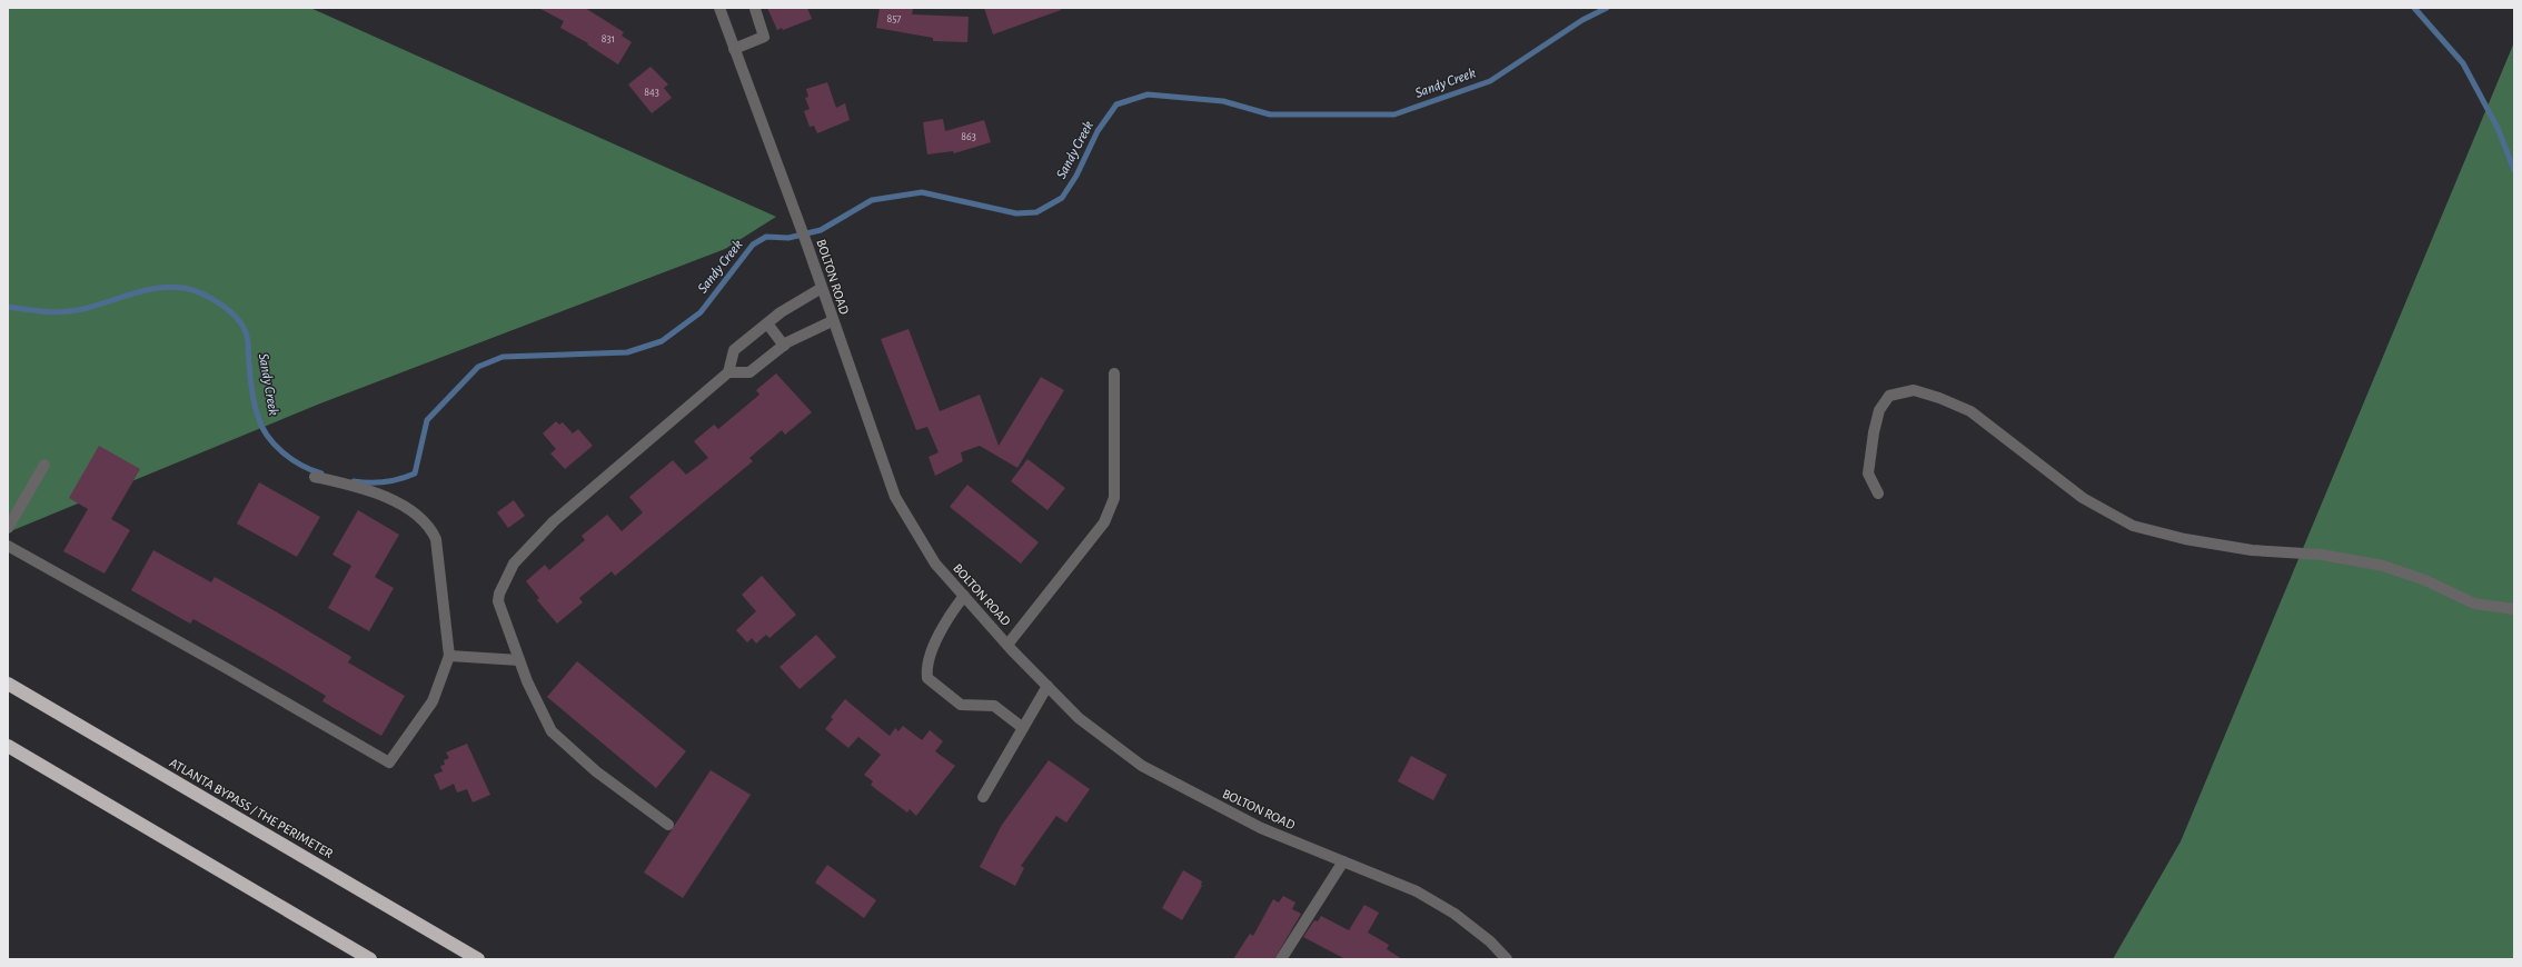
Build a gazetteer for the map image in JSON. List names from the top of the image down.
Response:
{
  "streets": {
    "highway": ["ATLANTA BYPASS / THE PERIMETER"],
    "street": ["BOLTON ROAD"]
  },
  "water": ["Sandy Creek"],
  "house_numbers": [
    "857",
    "831",
    "843",
    "863"
  ]
}
